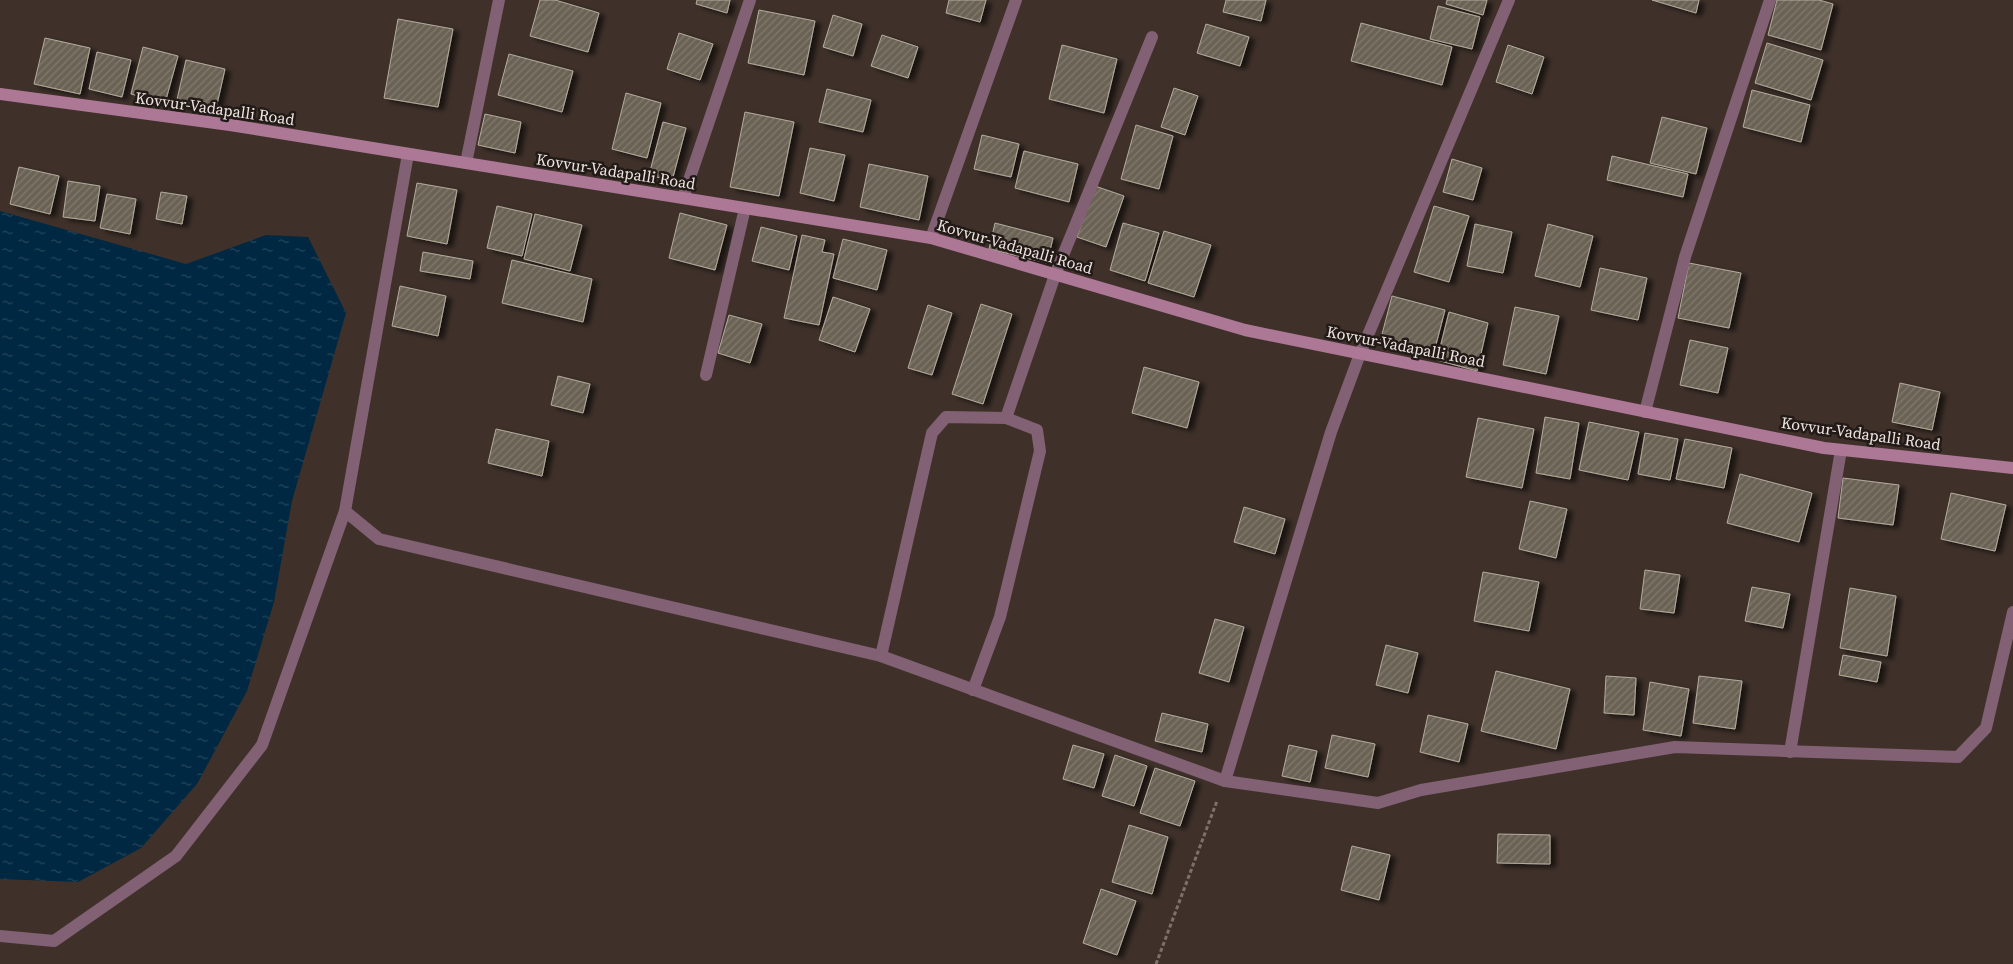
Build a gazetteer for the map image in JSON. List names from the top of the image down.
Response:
{
  "streets": {
    "main road": ["Kovvur-Vadapalli Road"]
  }
}
